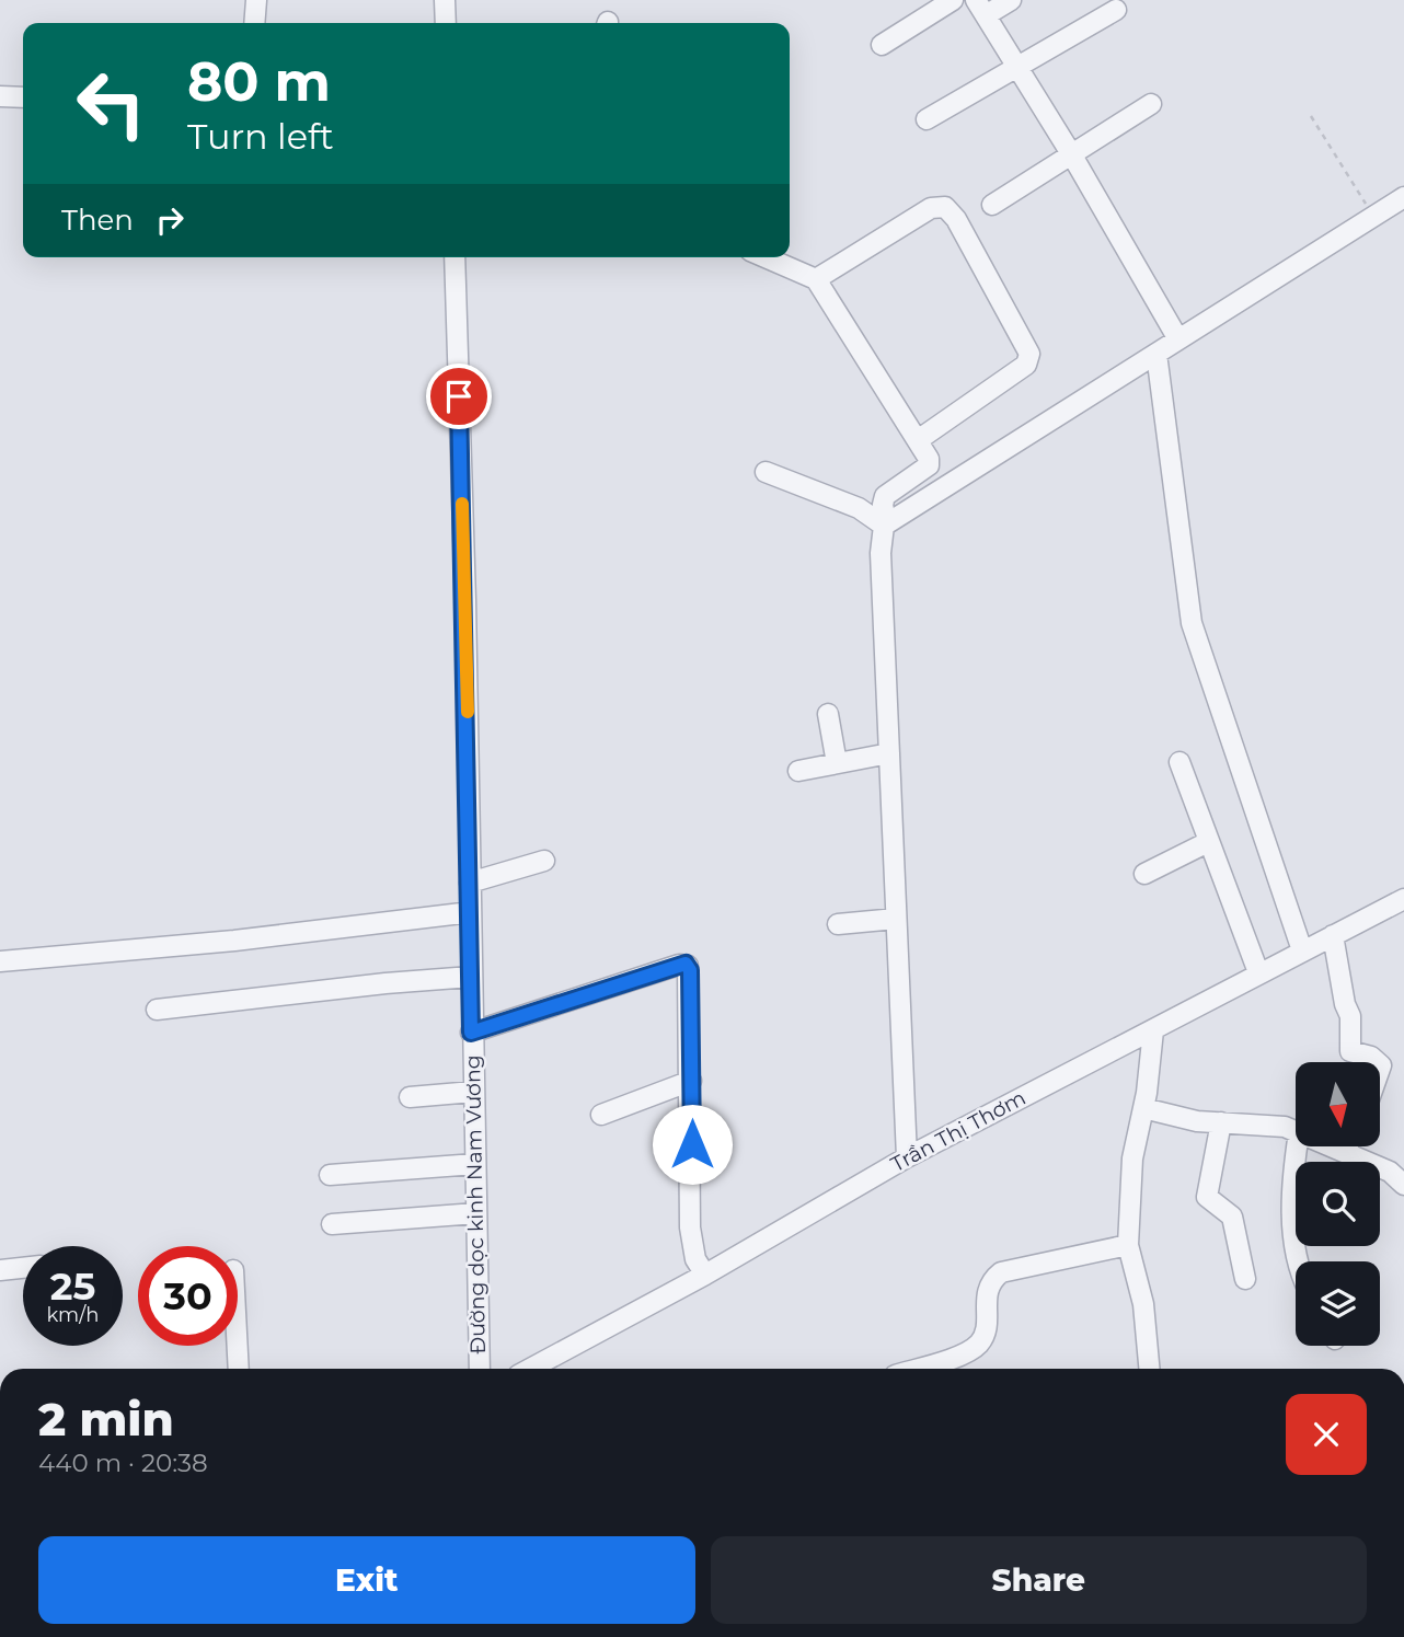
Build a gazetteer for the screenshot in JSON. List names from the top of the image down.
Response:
{
  "streets": {
    "street": ["Trần Thị Thơm", "Đường dọc kinh Nam Vương"]
  },
  "north": "bottom",
  "page": {
    "turn": ["80 m", "Turn left"],
    "then": "Then",
    "speed": "25 km/h",
    "limit": "30",
    "heading": ["2 min", "440 m · 20:38"],
    "buttons": ["Exit", "Share"]
  }
}
